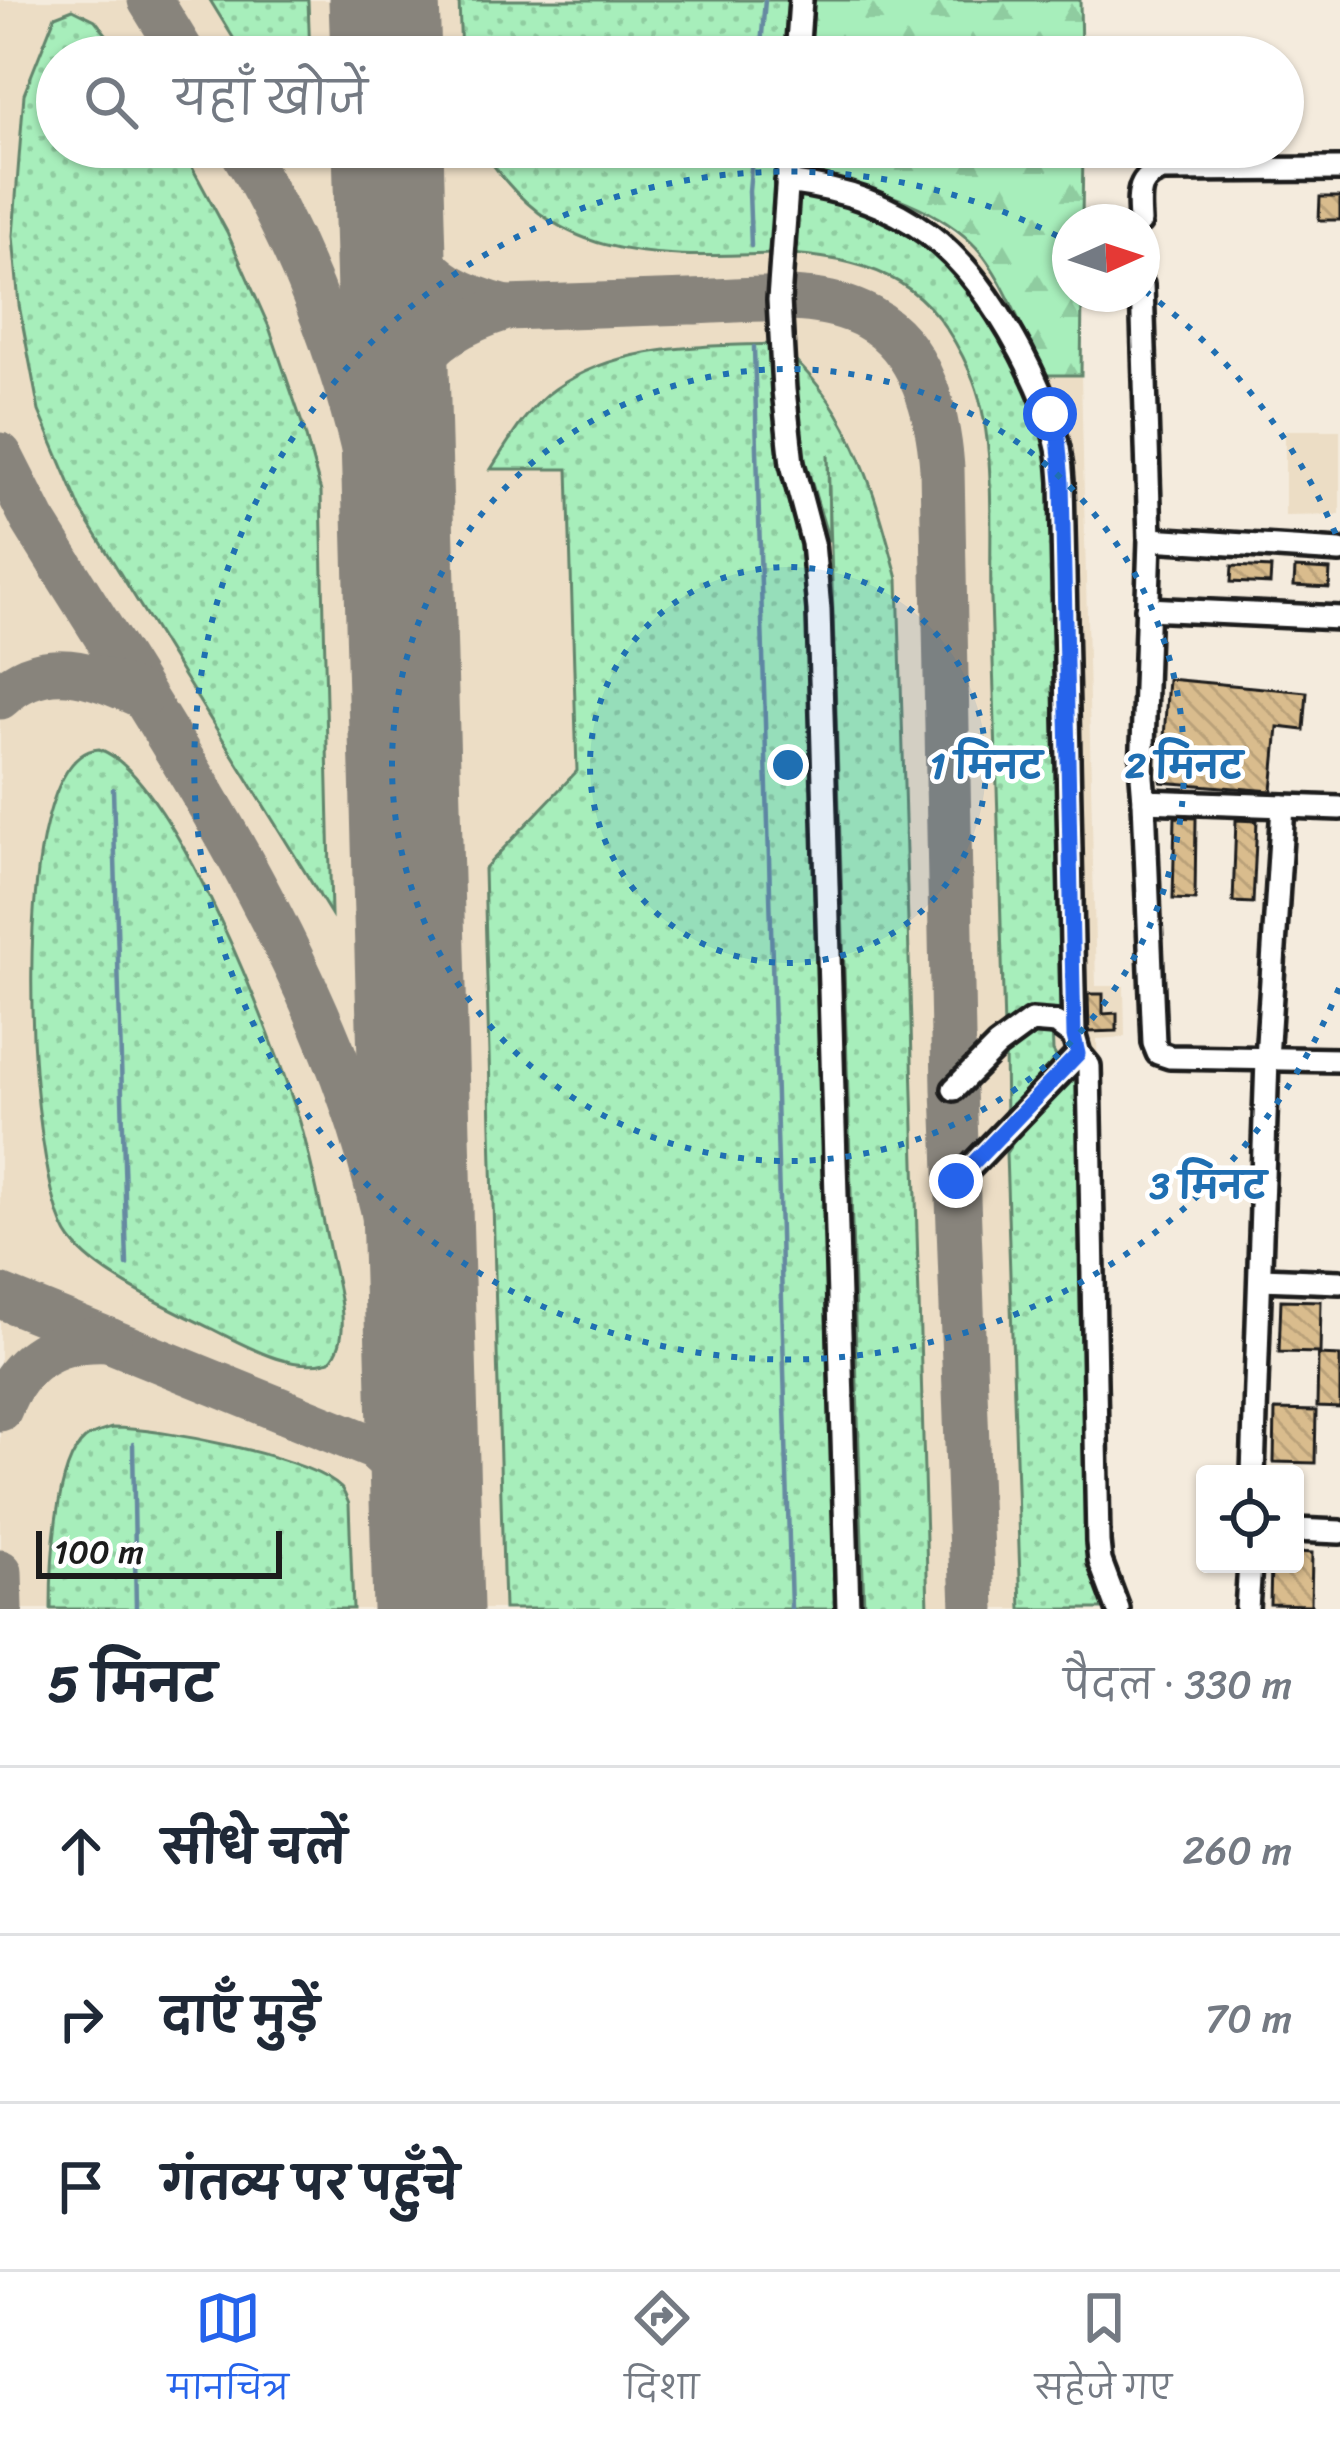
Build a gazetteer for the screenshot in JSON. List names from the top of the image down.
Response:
{
  "scale_bar": "100 m",
  "north": "right",
  "page": {
    "search": "यहाँ खोजें",
    "scale": "100 m",
    "heading": ["5 मिनट", "पैदल · 330 m"],
    "list": [
      ["सीधे चलें", "260 m"],
      ["दाएँ मुड़ें", "70 m"],
      "गंतव्य पर पहुँचे"
    ],
    "nav": ["मानचित्र", "दिशा", "सहेजे गए"]
  },
  "rings": ["1 मिनट", "2 मिनट", "3 मिनट"]
}
